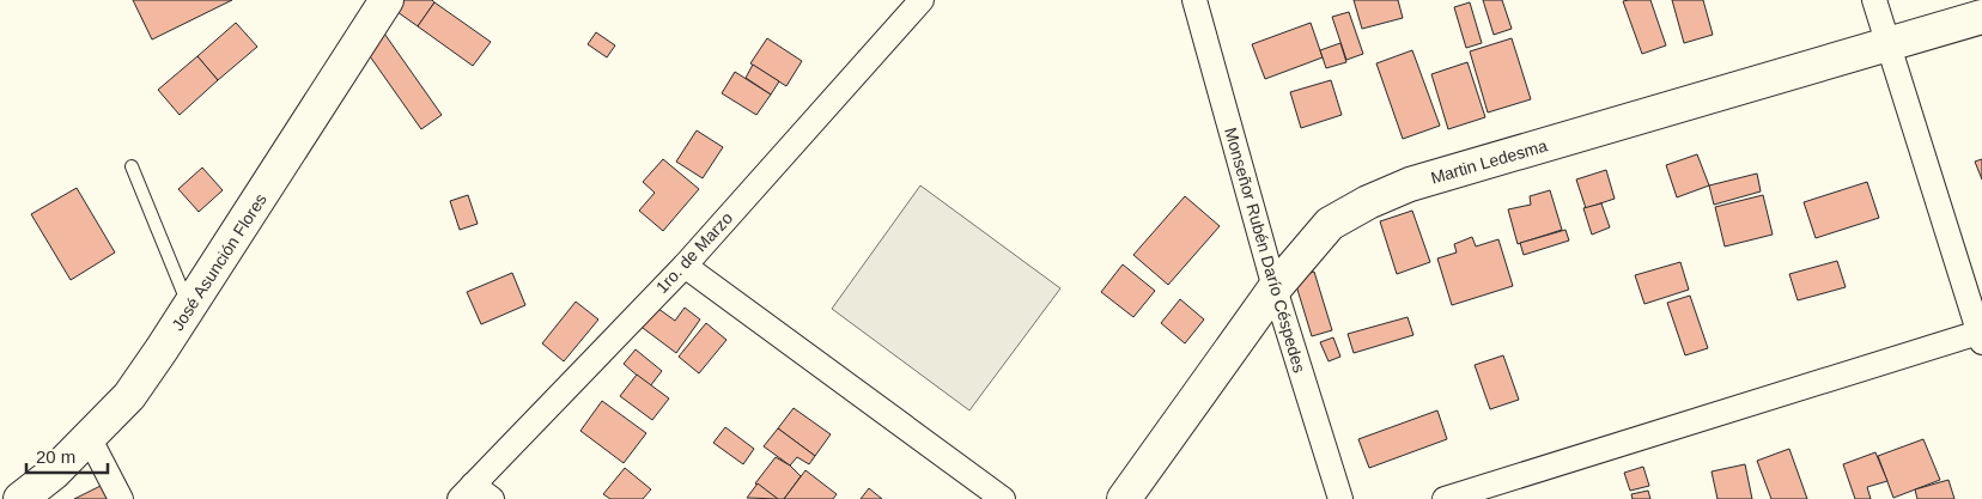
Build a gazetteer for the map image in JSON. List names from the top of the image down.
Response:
{
  "streets": {
    "street": [
      "Martin Ledesma",
      "Monseñor Rubén Darío Céspedes",
      "1ro. de Marzo",
      "José Asunción Flores"
    ]
  },
  "crossings": [
    ["Martin Ledesma", "Monseñor Rubén Darío Céspedes"]
  ],
  "scale_bar": "20 m"
}
